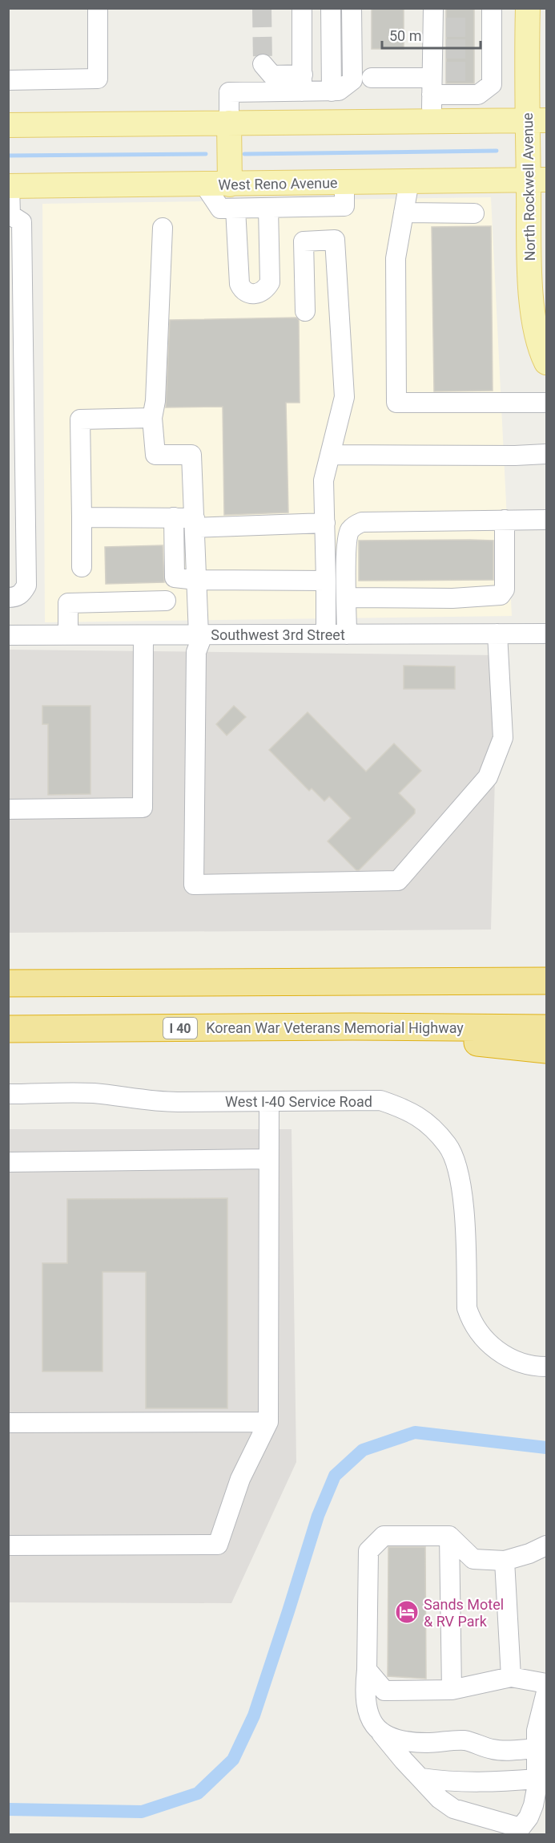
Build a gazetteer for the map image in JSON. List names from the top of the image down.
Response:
{
  "streets": {
    "highway": ["Korean War Veterans Memorial Highway", "I 40"],
    "main road": ["West Reno Avenue", "North Rockwell Avenue"],
    "street": ["Southwest 3rd Street", "West I-40 Service Road"]
  },
  "crossings": [
    ["West Reno Avenue", "North Rockwell Avenue"]
  ],
  "places": {
    "hotel": ["Sands Motel & RV Park"]
  },
  "scale_bar": "50 m"
}
